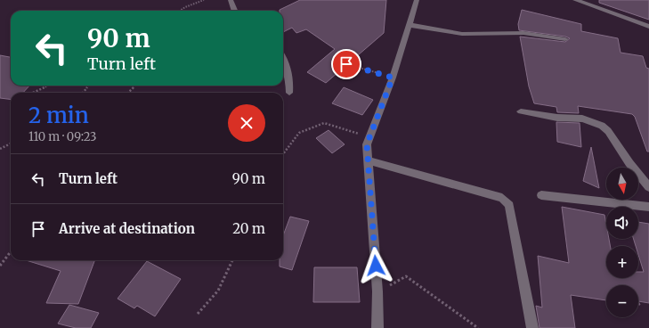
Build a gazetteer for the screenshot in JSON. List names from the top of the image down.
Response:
{
  "north": "bottom",
  "page": {
    "turn": ["90 m", "Turn left"],
    "heading": ["2 min", "110 m · 09:23"],
    "list": [
      {
        "name": "Turn left",
        "value": "90 m"
      },
      {
        "name": "Arrive at destination",
        "value": "20 m"
      }
    ],
    "map_buttons": ["+", "−"]
  }
}
